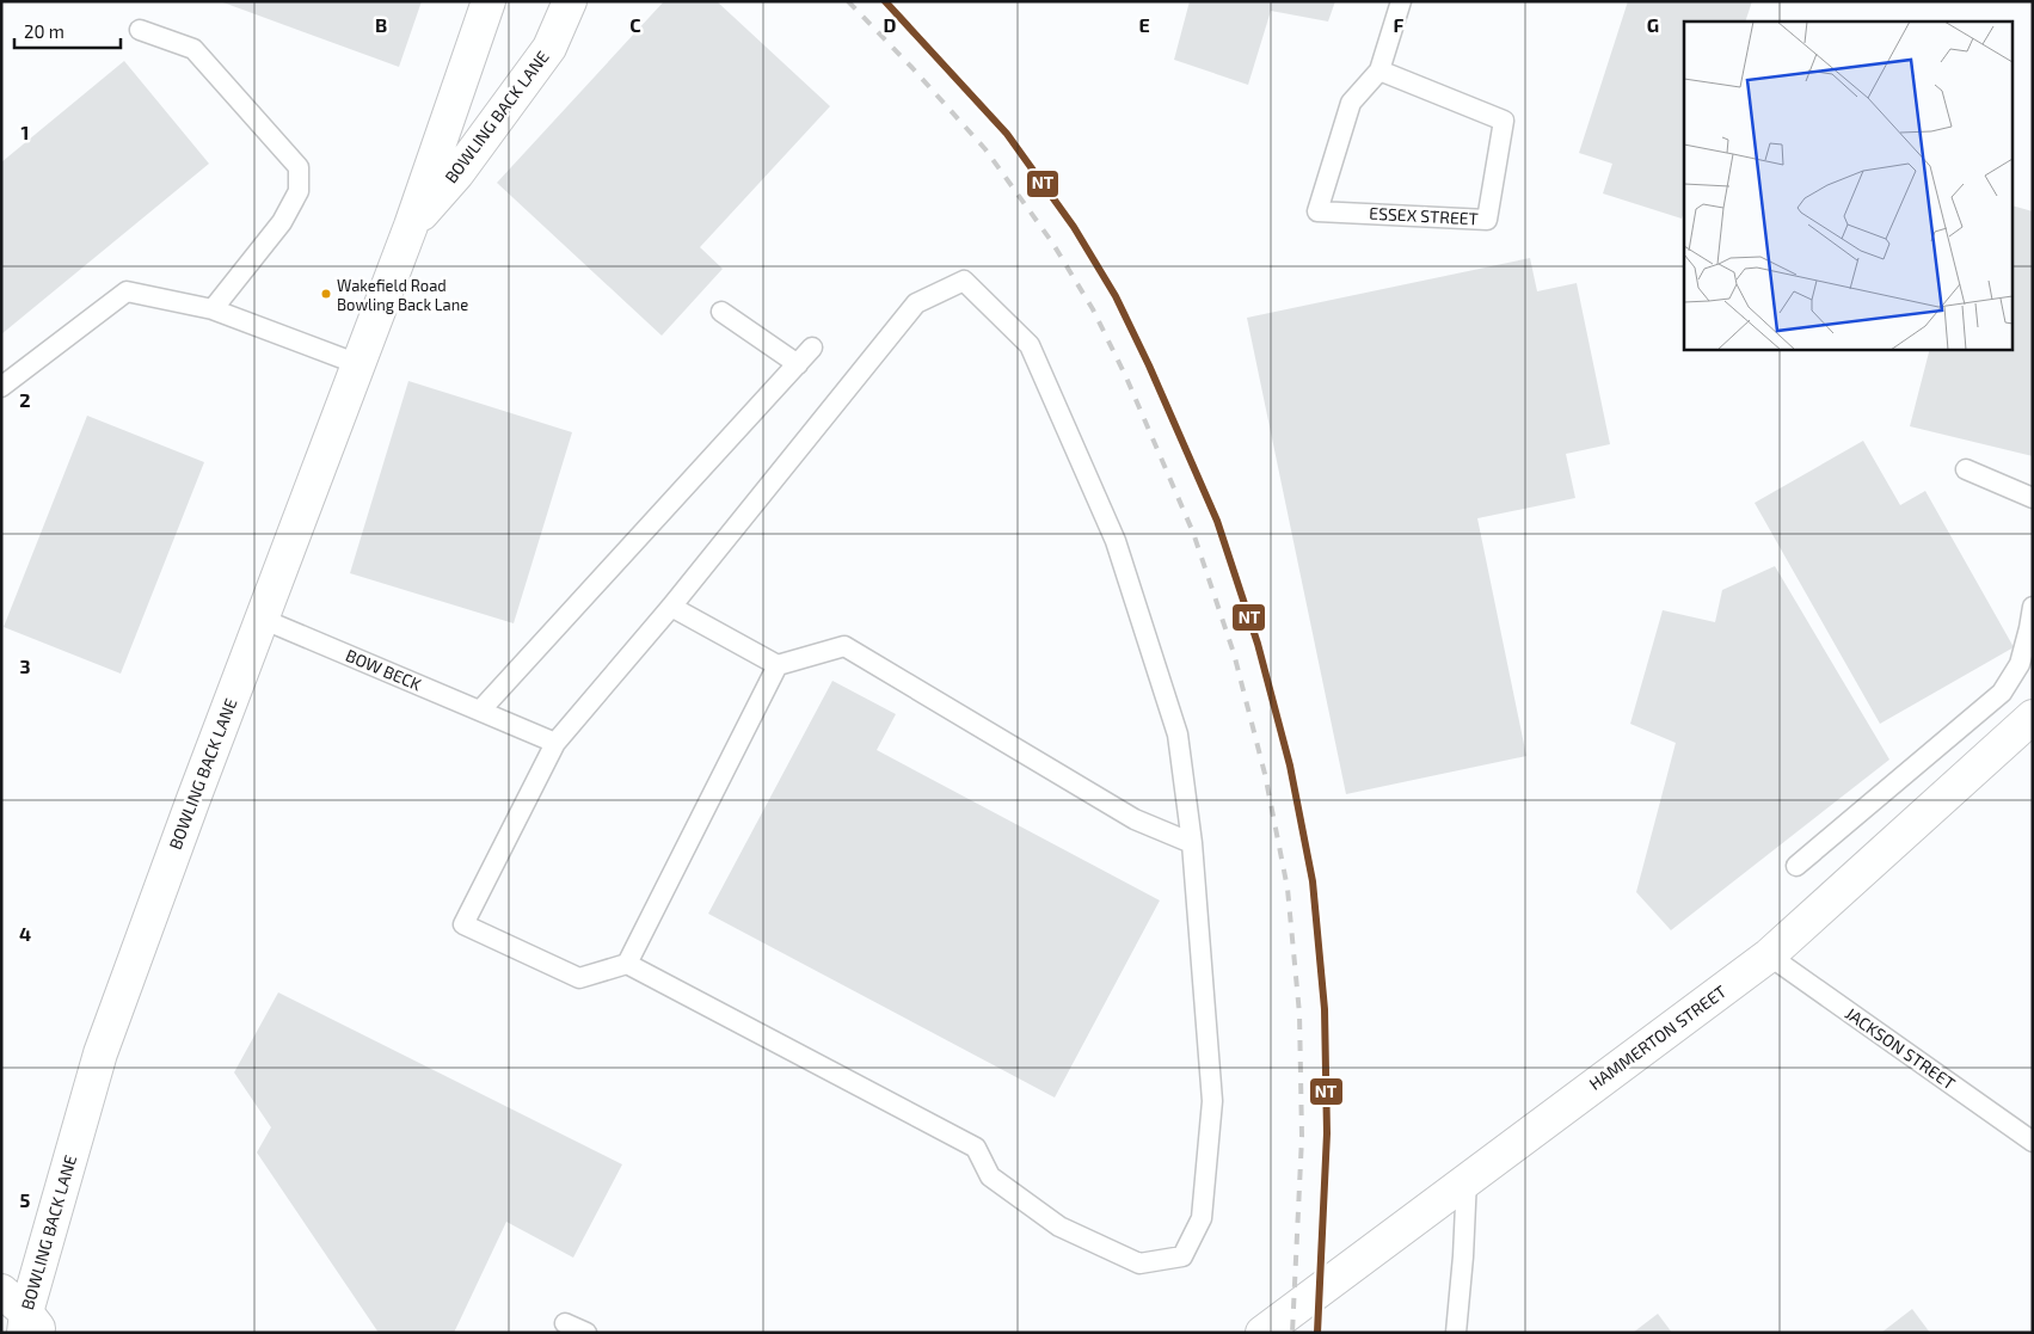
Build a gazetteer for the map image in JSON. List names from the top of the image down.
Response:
{
  "streets": {
    "street": ["BOWLING BACK LANE", "HAMMERTON STREET"],
    "lane": ["ESSEX STREET", "BOW BECK", "JACKSON STREET"]
  },
  "crossings": [
    ["BOWLING BACK LANE", "BOW BECK"],
    ["HAMMERTON STREET", "JACKSON STREET"]
  ],
  "places": ["Wakefield Road Bowling Back Lane"],
  "lines": ["transit line NT"],
  "scale_bar": "20 m",
  "grid": {
    "columns": [
      "B",
      "C",
      "D",
      "E",
      "F",
      "G"
    ],
    "rows": [
      "1",
      "2",
      "3",
      "4",
      "5"
    ]
  }
}
